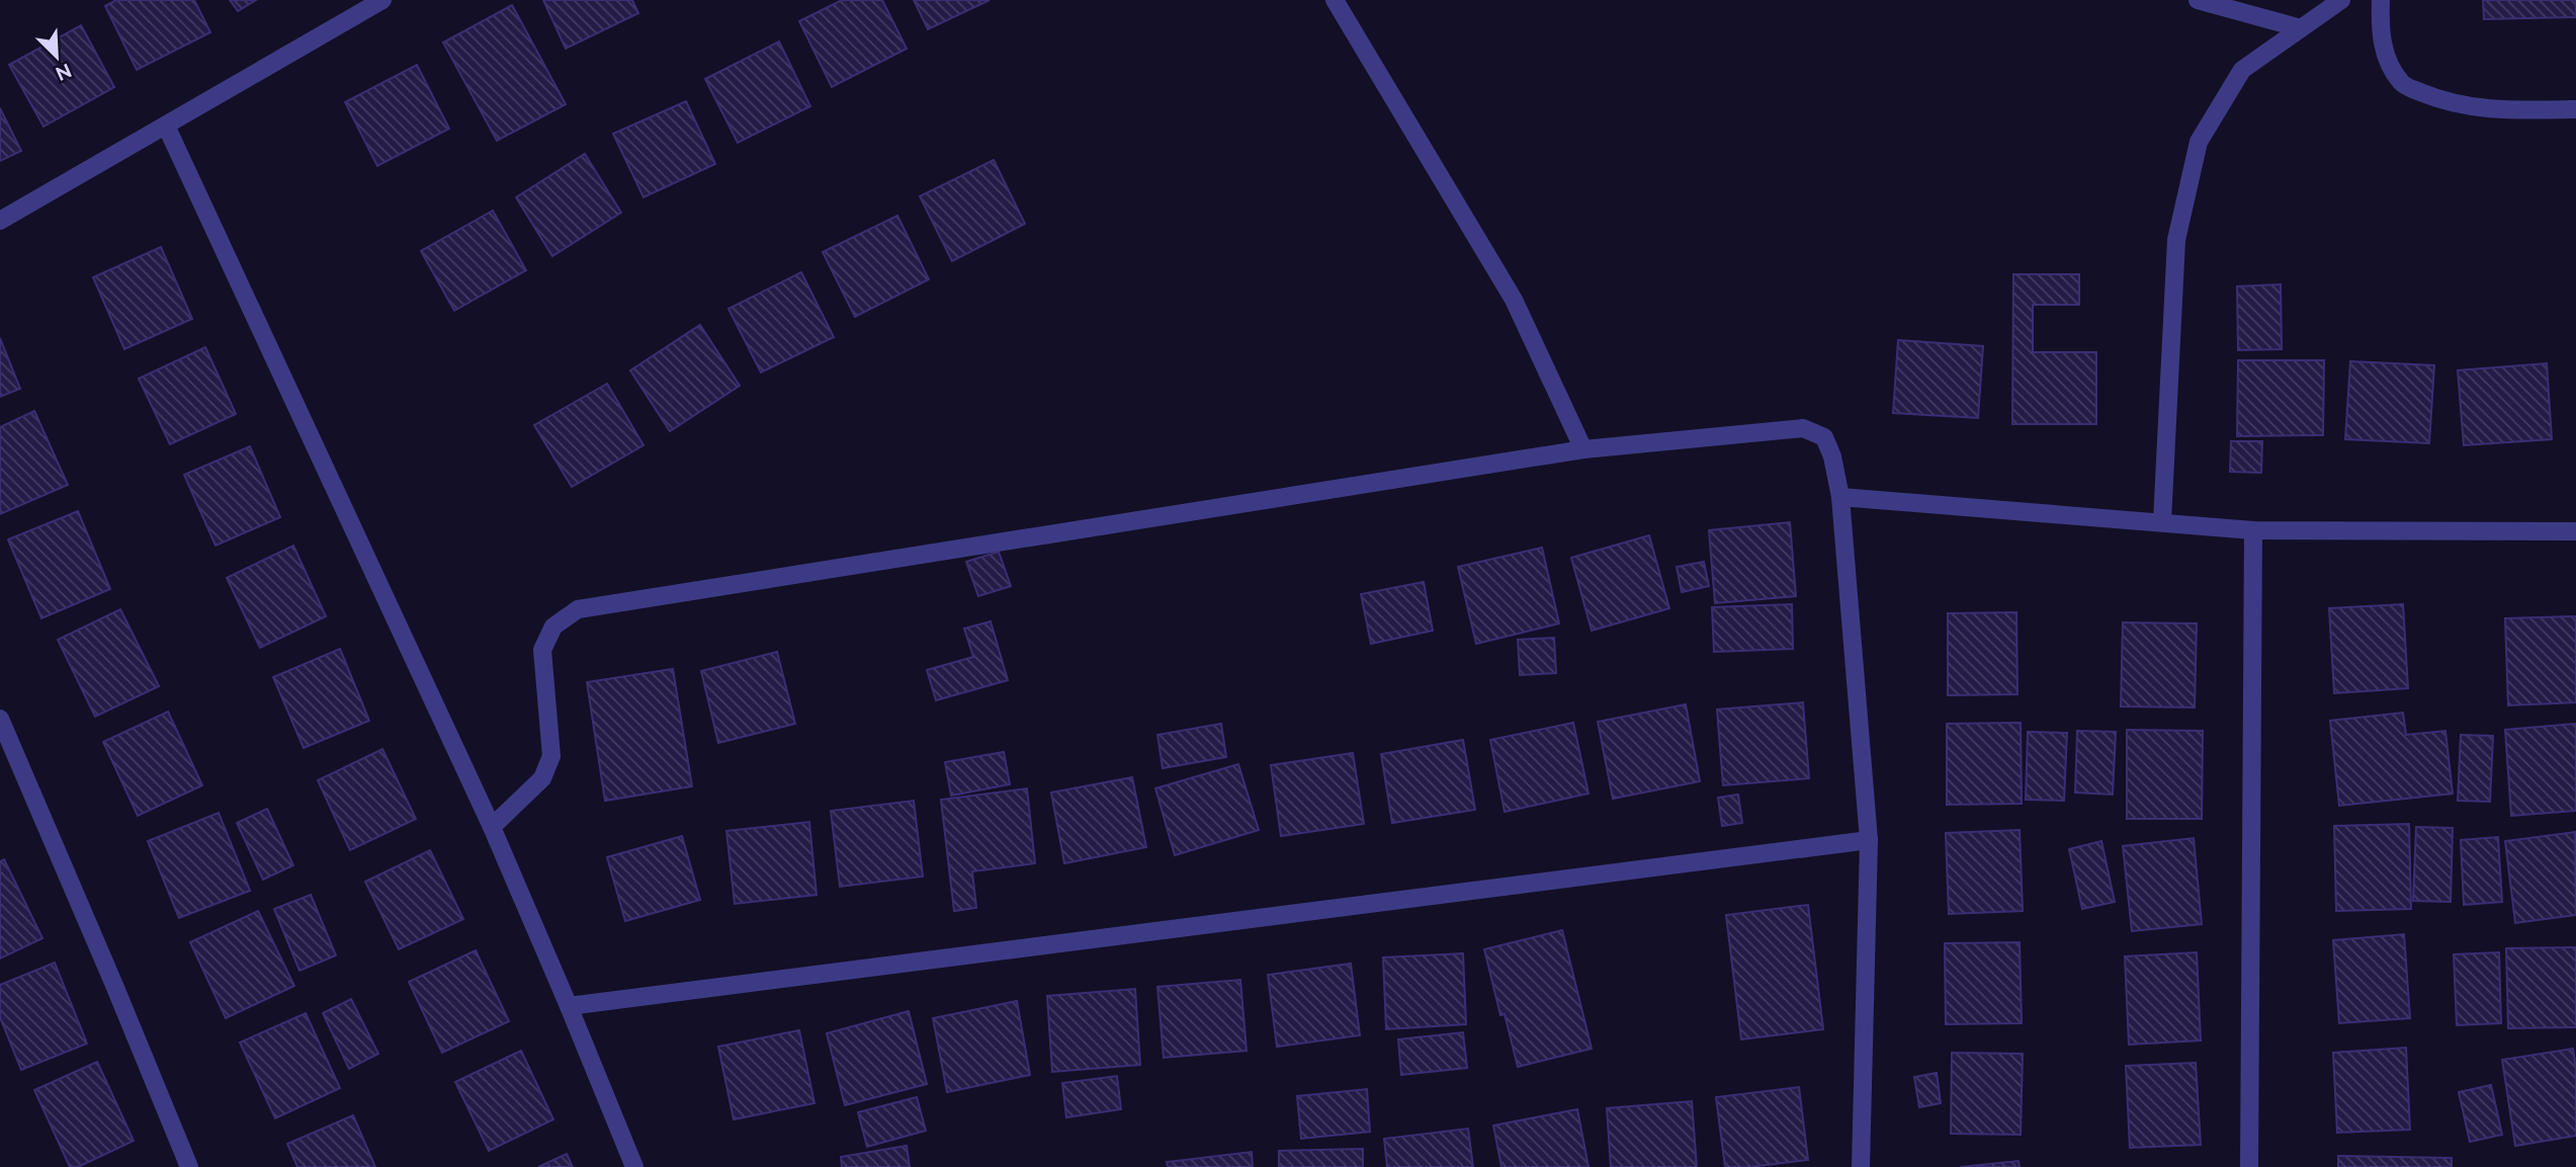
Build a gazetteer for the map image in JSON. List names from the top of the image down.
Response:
{
  "north": "bottom right"
}
